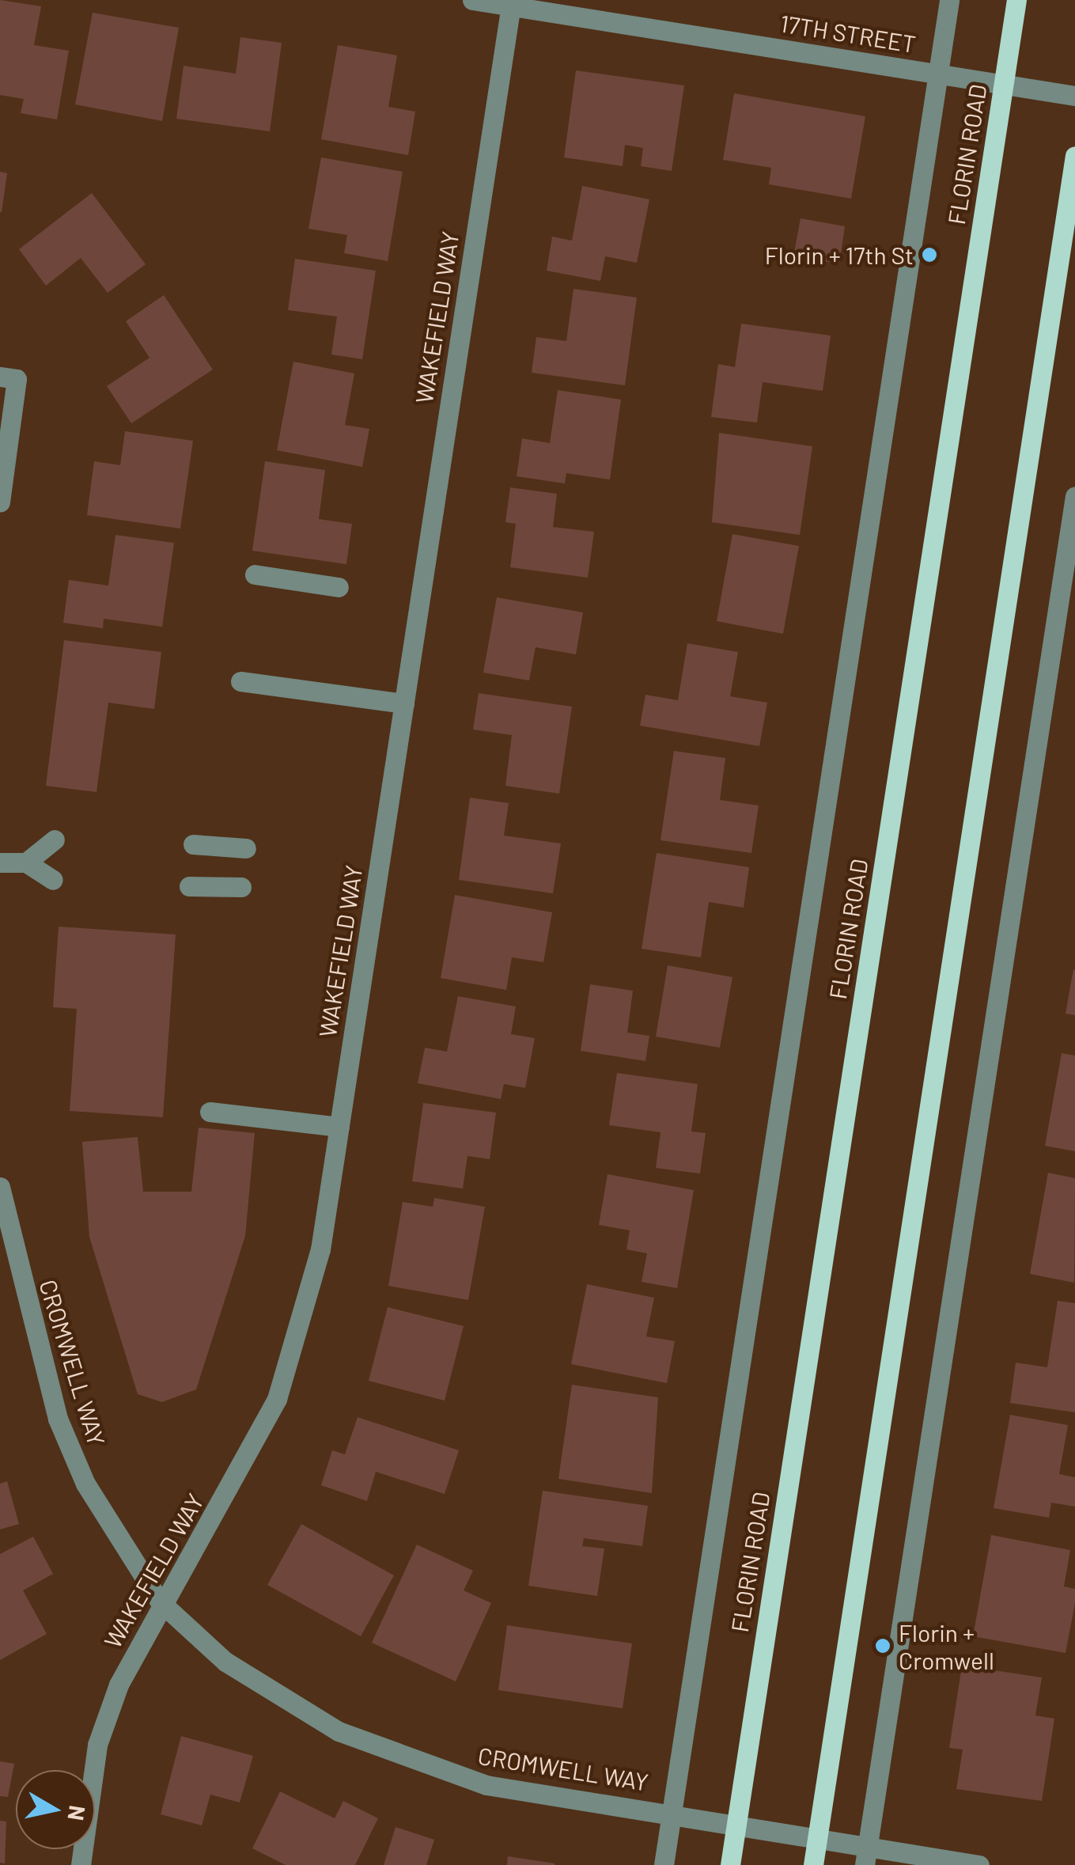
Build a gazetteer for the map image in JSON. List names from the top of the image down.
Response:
{
  "streets": {
    "main road": ["FLORIN ROAD"],
    "street": ["17TH STREET", "WAKEFIELD WAY", "CROMWELL WAY"]
  },
  "crossings": [
    ["17TH STREET", "FLORIN ROAD"],
    ["17TH STREET", "WAKEFIELD WAY"],
    ["FLORIN ROAD", "CROMWELL WAY"],
    ["WAKEFIELD WAY", "CROMWELL WAY"]
  ],
  "places": ["Florin + 17th St", "Florin + Cromwell"],
  "north": "right"
}
